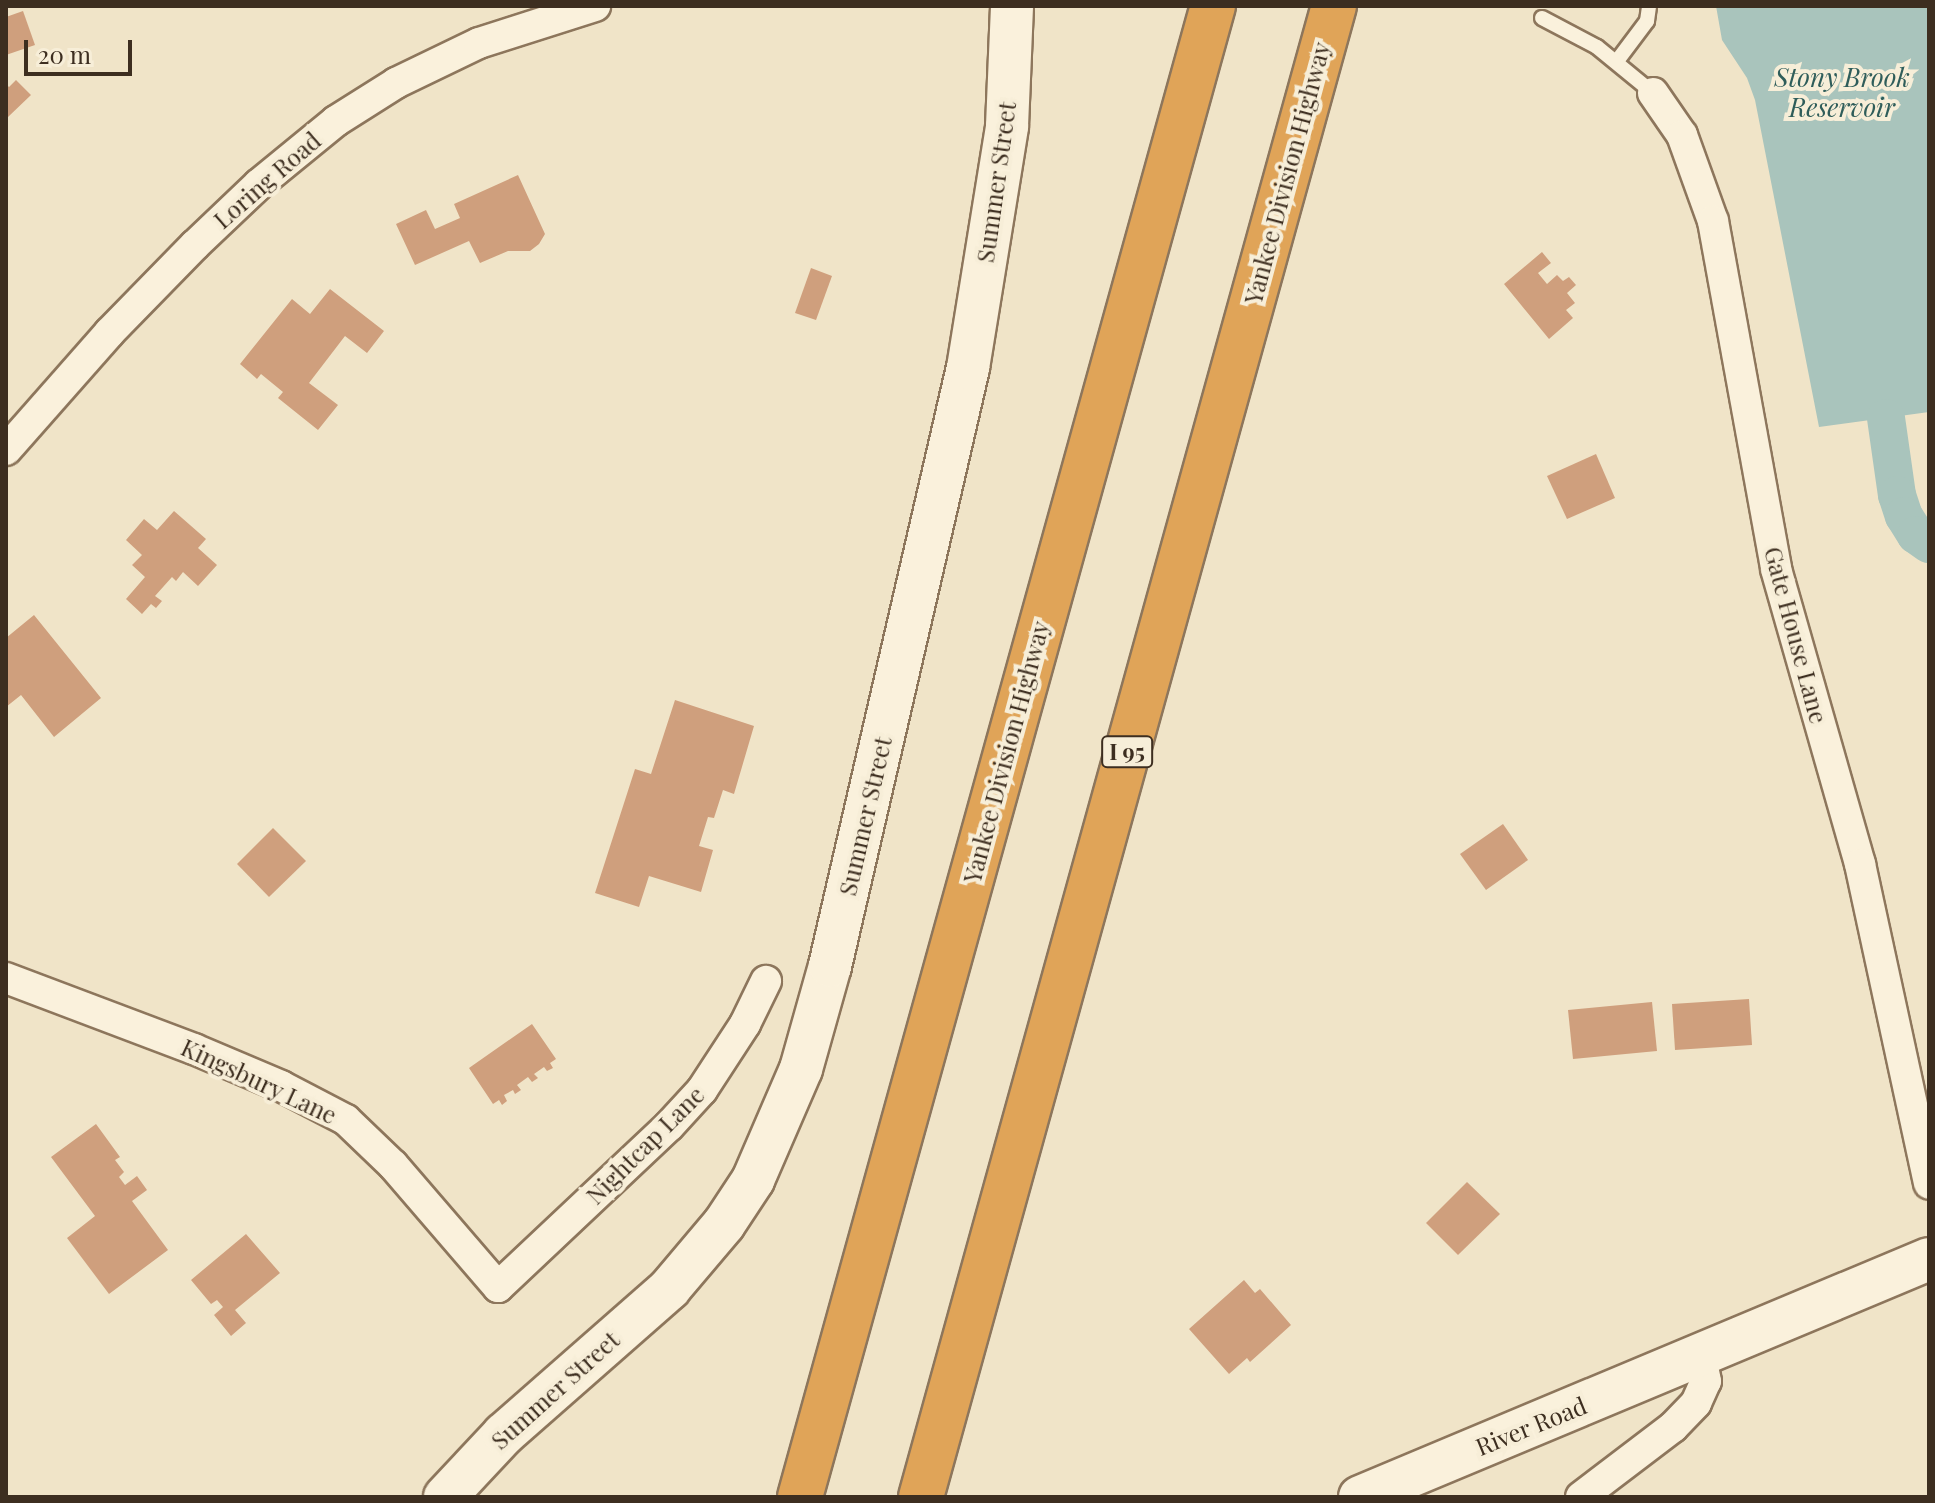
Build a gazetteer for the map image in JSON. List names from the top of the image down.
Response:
{
  "streets": {
    "highway": ["Yankee Division Highway", "I 95"],
    "street": [
      "Loring Road",
      "Summer Street",
      "Gate House Lane",
      "Kingsbury Lane",
      "Nightcap Lane",
      "River Road"
    ]
  },
  "crossings": [
    ["Kingsbury Lane", "Nightcap Lane"]
  ],
  "water": ["Stony Brook Reservoir"],
  "scale_bar": "20 m"
}
